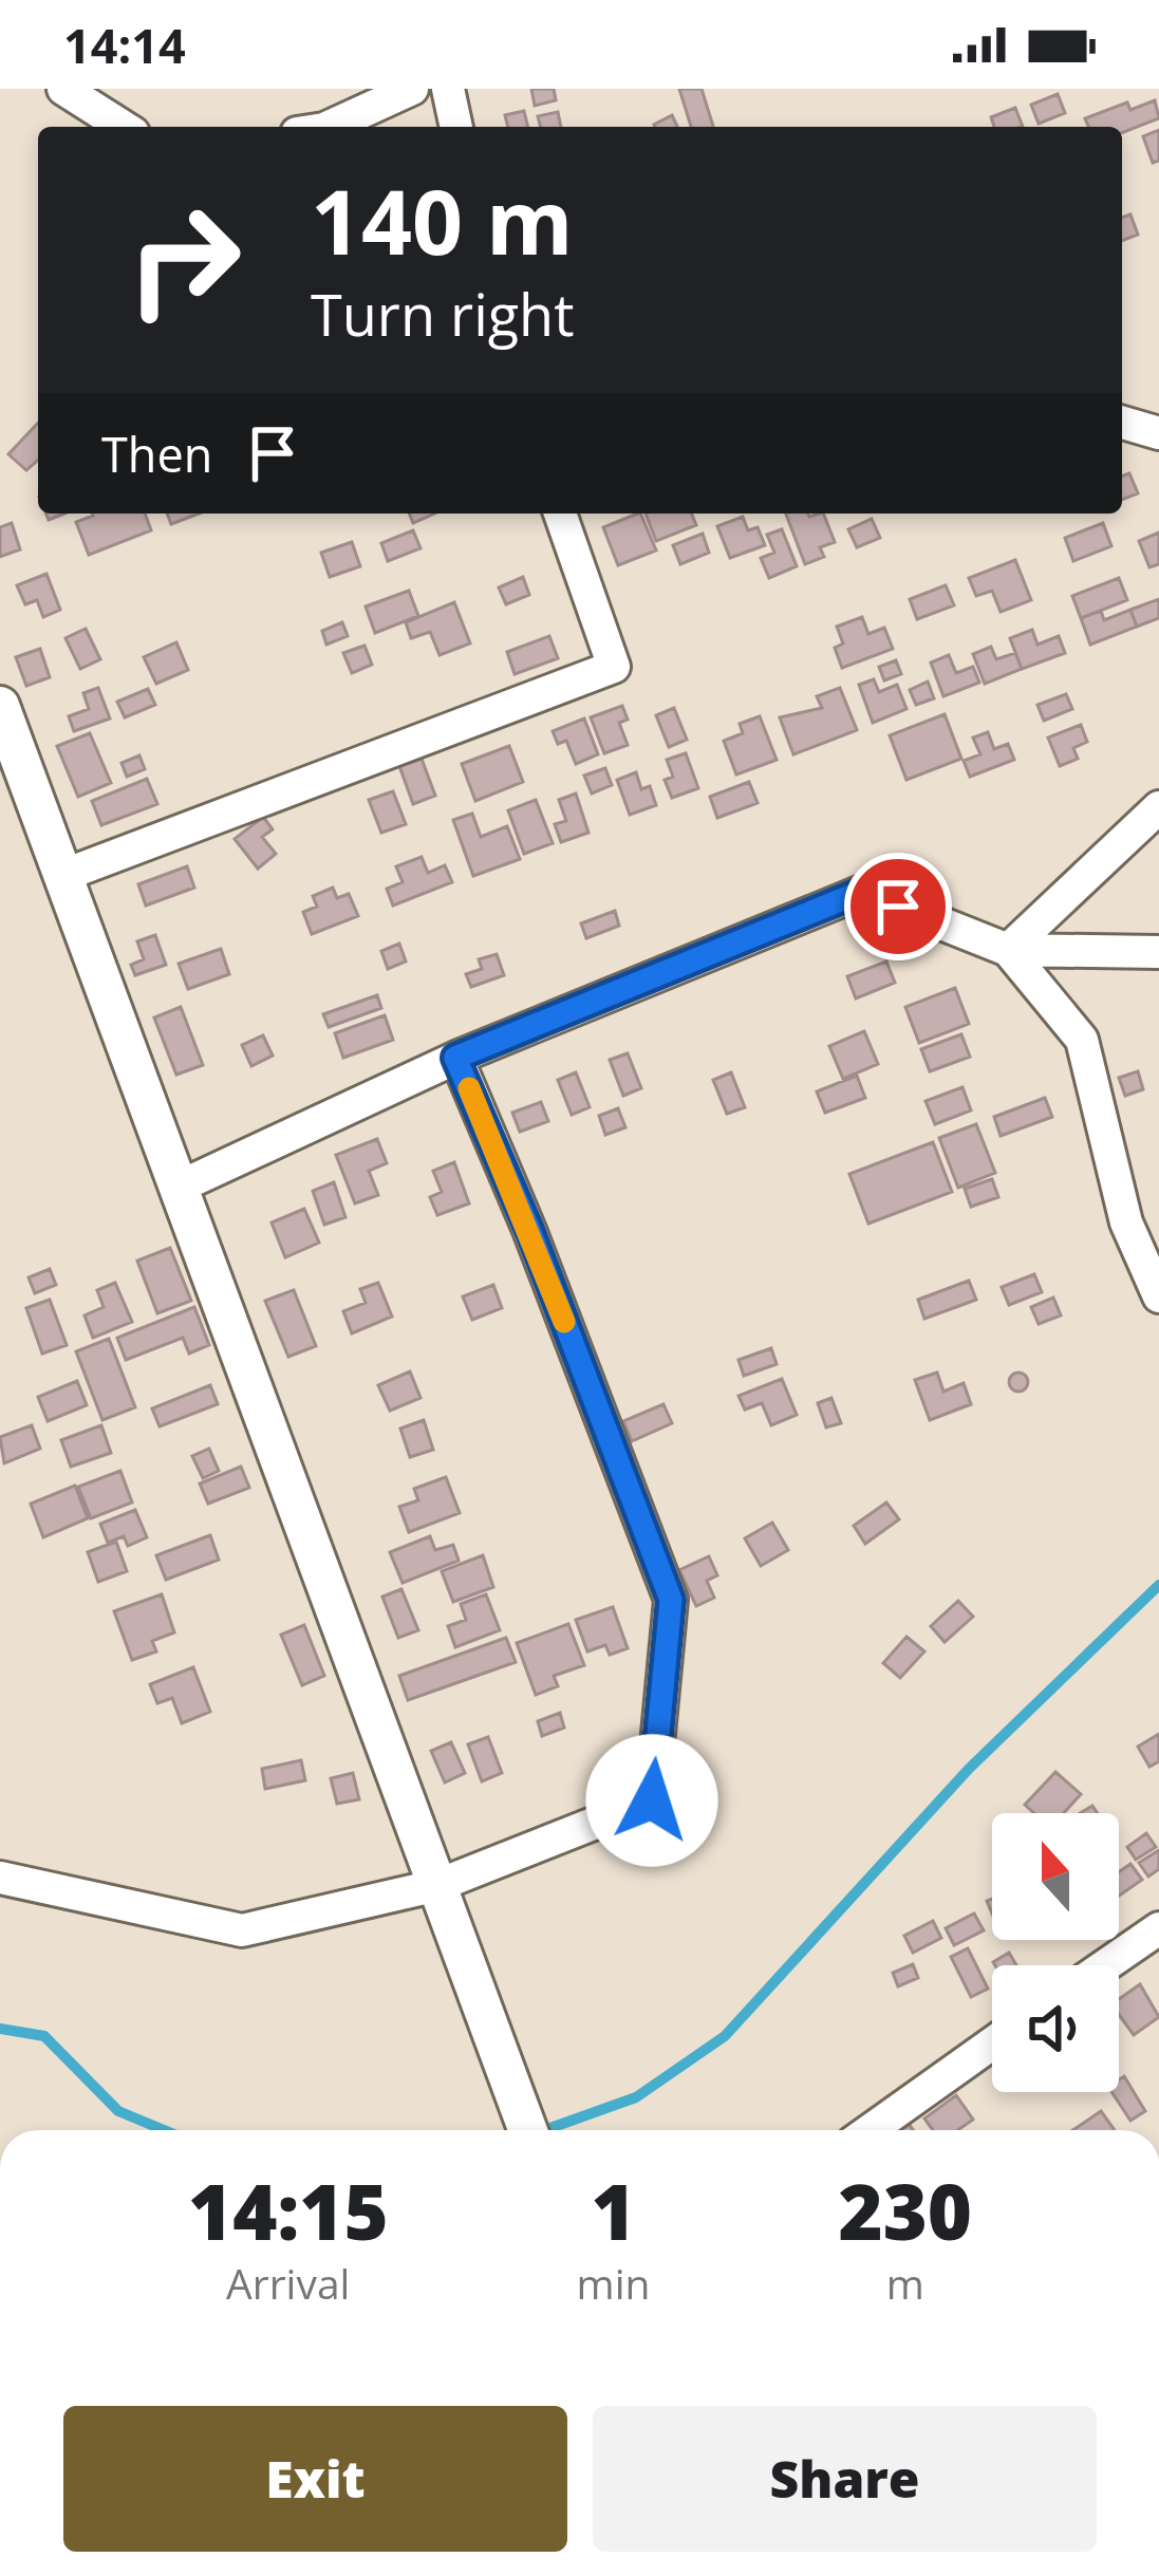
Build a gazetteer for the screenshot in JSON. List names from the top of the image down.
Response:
{
  "north": "top",
  "page": {
    "status": "14:14",
    "turn": ["140 m", "Turn right"],
    "then": "Then",
    "eta": [
      "14:15",
      "Arrival",
      "1",
      "min",
      "230",
      "m"
    ],
    "buttons": ["Exit", "Share"]
  }
}
